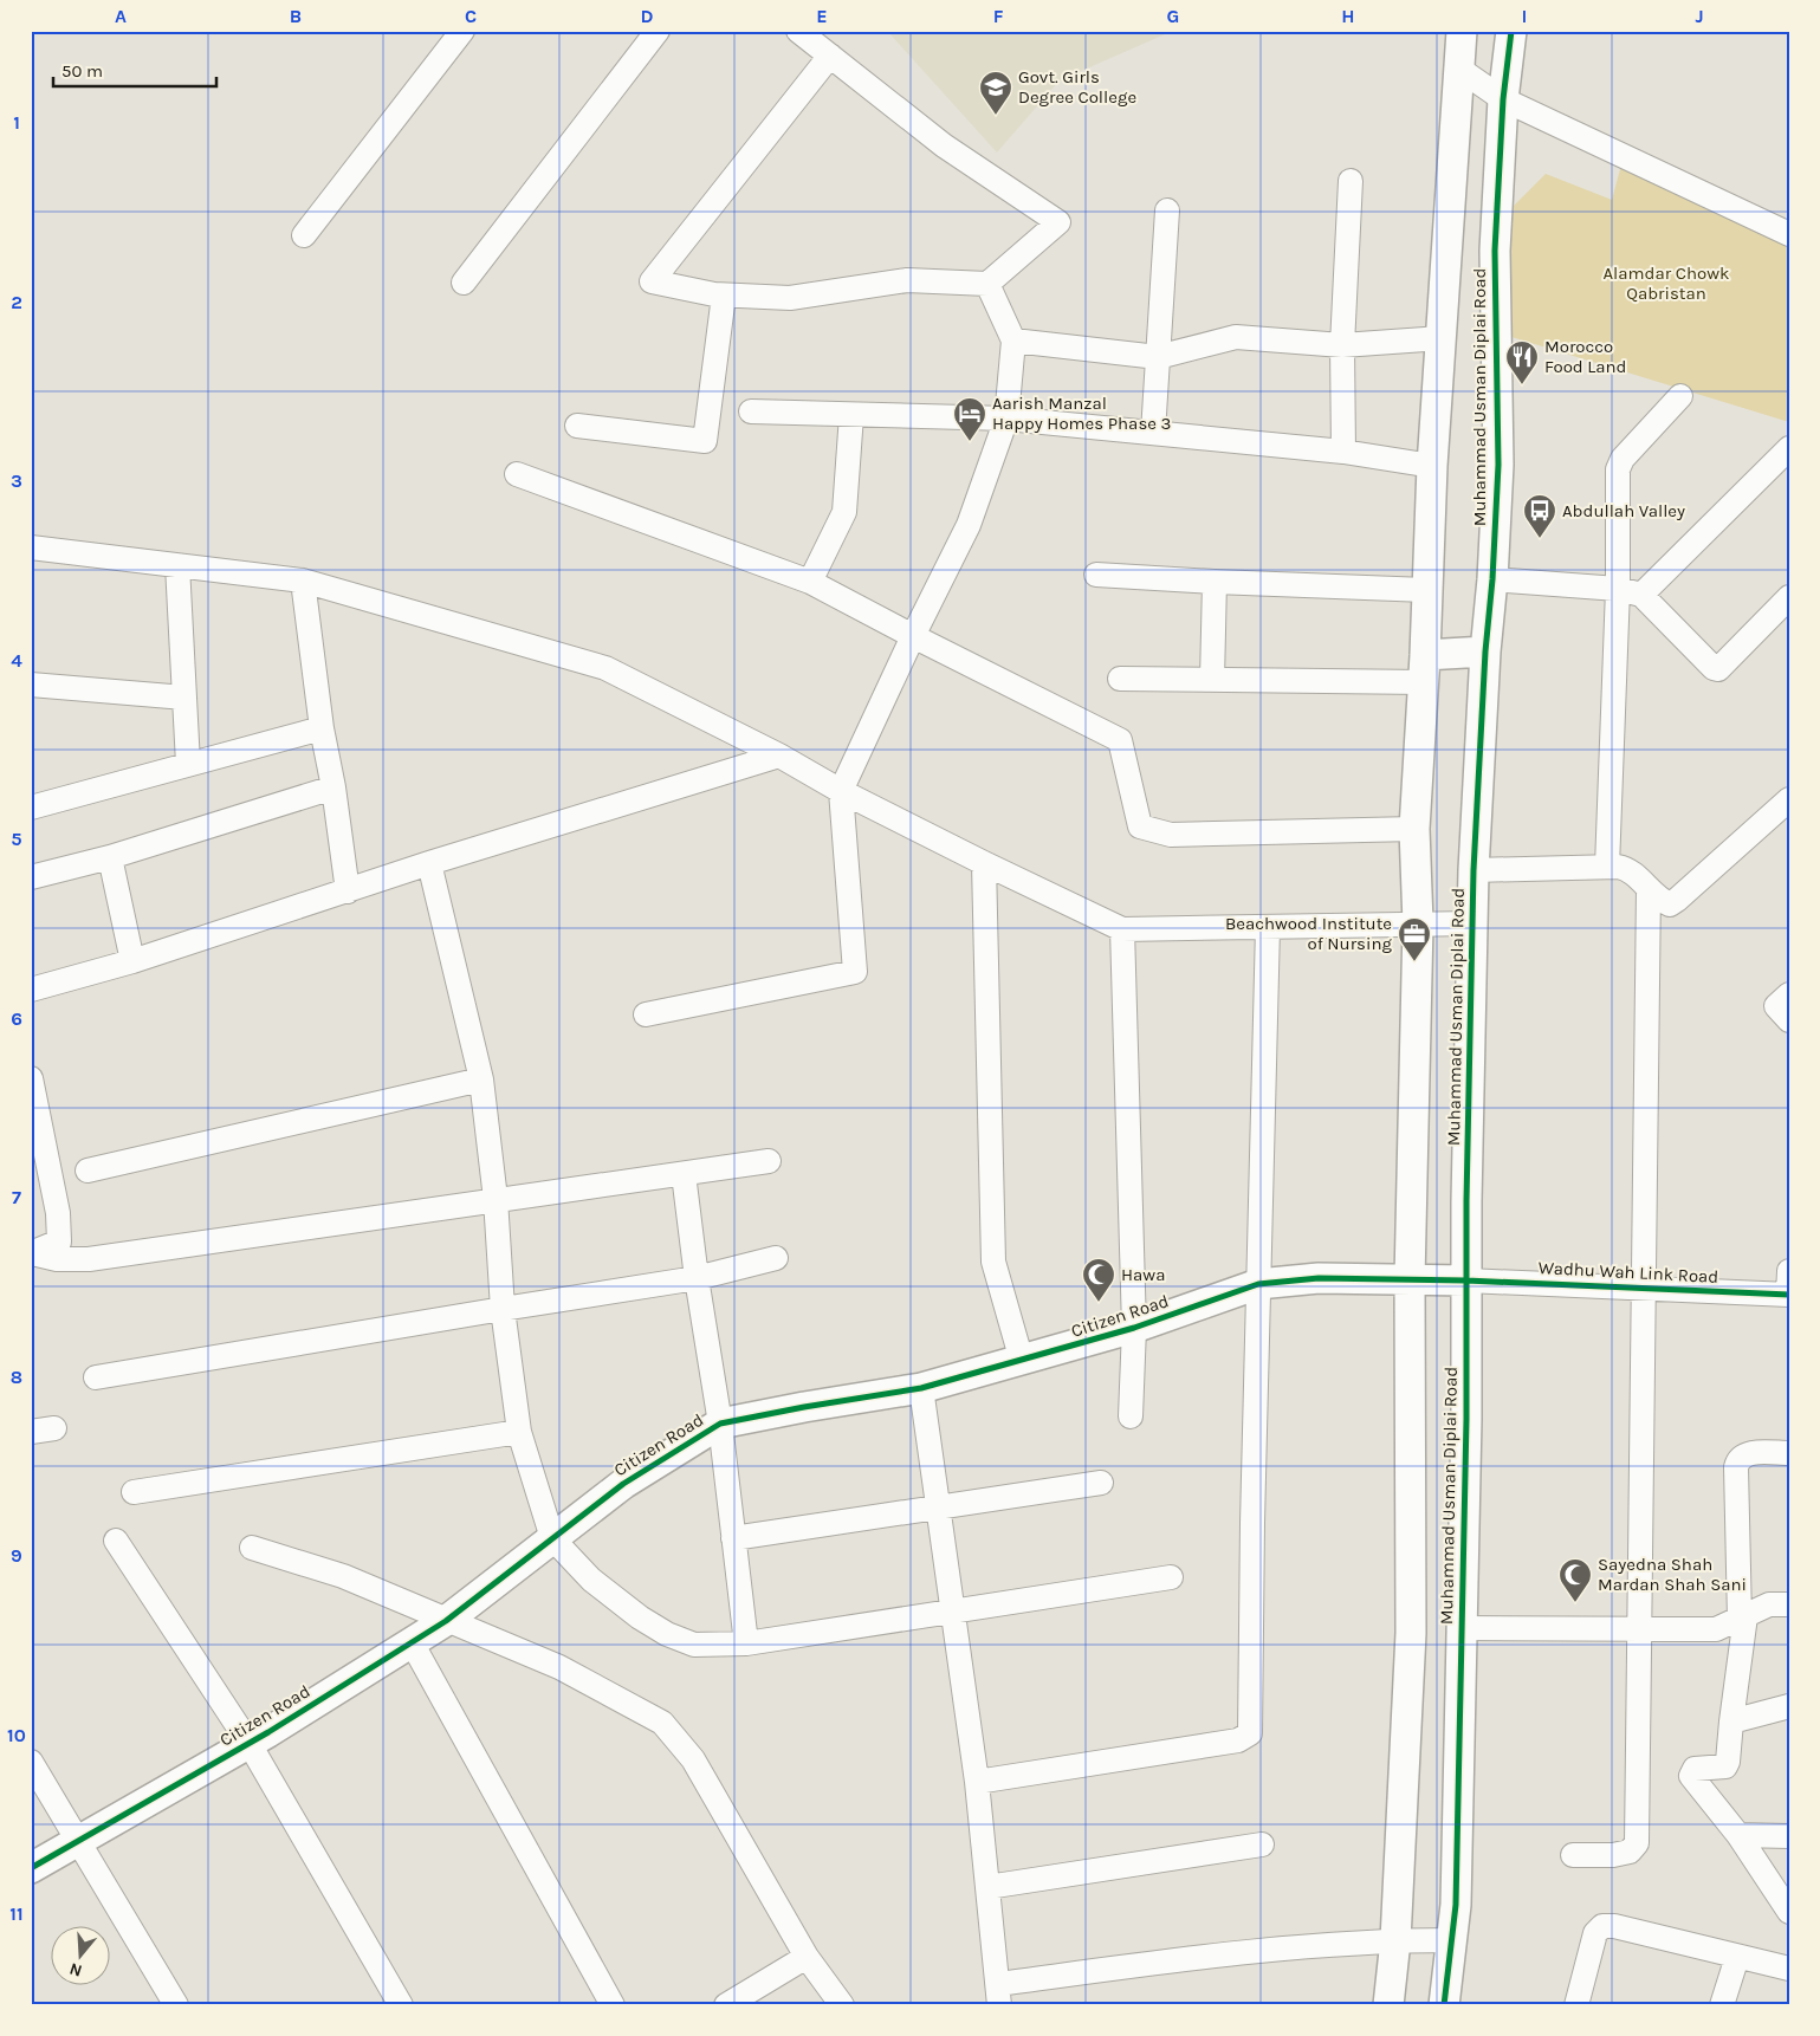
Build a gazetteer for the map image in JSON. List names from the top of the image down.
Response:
{
  "streets": {
    "street": ["Muhammad Usman Diplai Road", "Wadhu Wah Link Road", "Citizen Road"]
  },
  "crossings": [
    ["Muhammad Usman Diplai Road", "Wadhu Wah Link Road"],
    ["Muhammad Usman Diplai Road", "Citizen Road"],
    ["Wadhu Wah Link Road", "Citizen Road"]
  ],
  "parks": ["Alamdar Chowk Qabristan"],
  "places": {
    "school or university": ["Govt. Girls Degree College"],
    "restaurant": ["Morocco Food Land"],
    "hotel": ["Aarish Manzal Happy Homes Phase 3"],
    "bus stop": ["Abdullah Valley"],
    "office": ["Beachwood Institute of Nursing"],
    "mosque": ["Hawa", "Sayedna Shah Mardan Shah Sani"]
  },
  "scale_bar": "50 m",
  "north": "bottom",
  "grid": {
    "columns": [
      "A",
      "B",
      "C",
      "D",
      "E",
      "F",
      "G",
      "H",
      "I",
      "J"
    ],
    "rows": [
      "1",
      "2",
      "3",
      "4",
      "5",
      "6",
      "7",
      "8",
      "9",
      "10",
      "11"
    ]
  }
}
